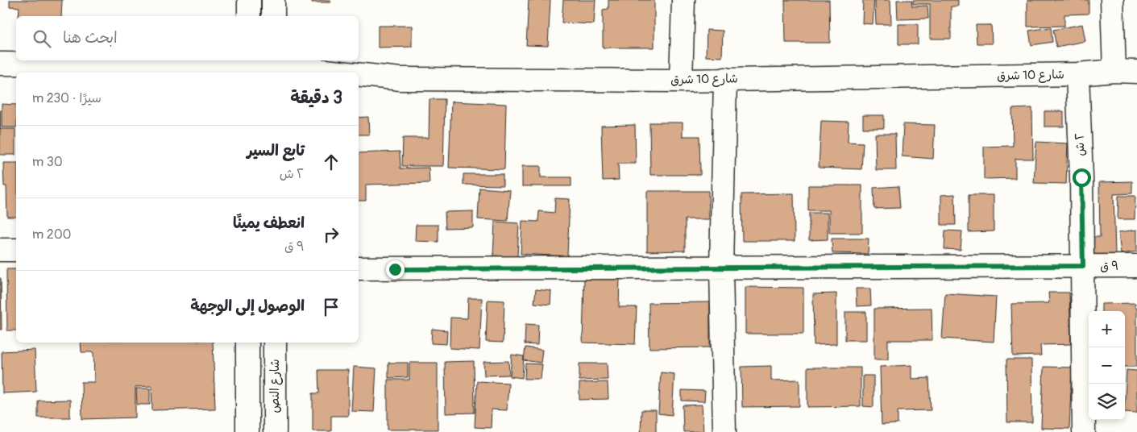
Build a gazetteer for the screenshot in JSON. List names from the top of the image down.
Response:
{
  "streets": {
    "street": [
      "شارع 10 شرق",
      "٢ ش",
      "٩ ق",
      "شارع النص"
    ]
  },
  "crossings": [
    ["شارع 10 شرق", "٢ ش"],
    ["٢ ش", "٩ ق"]
  ],
  "page": {
    "search": "ابحث هنا",
    "heading": ["3 دقيقة", "سيرًا · 230 m"],
    "list": [
      ["تابع السير", "٢ ش", "30 m"],
      ["انعطف يمينًا", "٩ ق", "200 m"],
      "الوصول إلى الوجهة"
    ],
    "map_buttons": ["+", "−"]
  }
}
